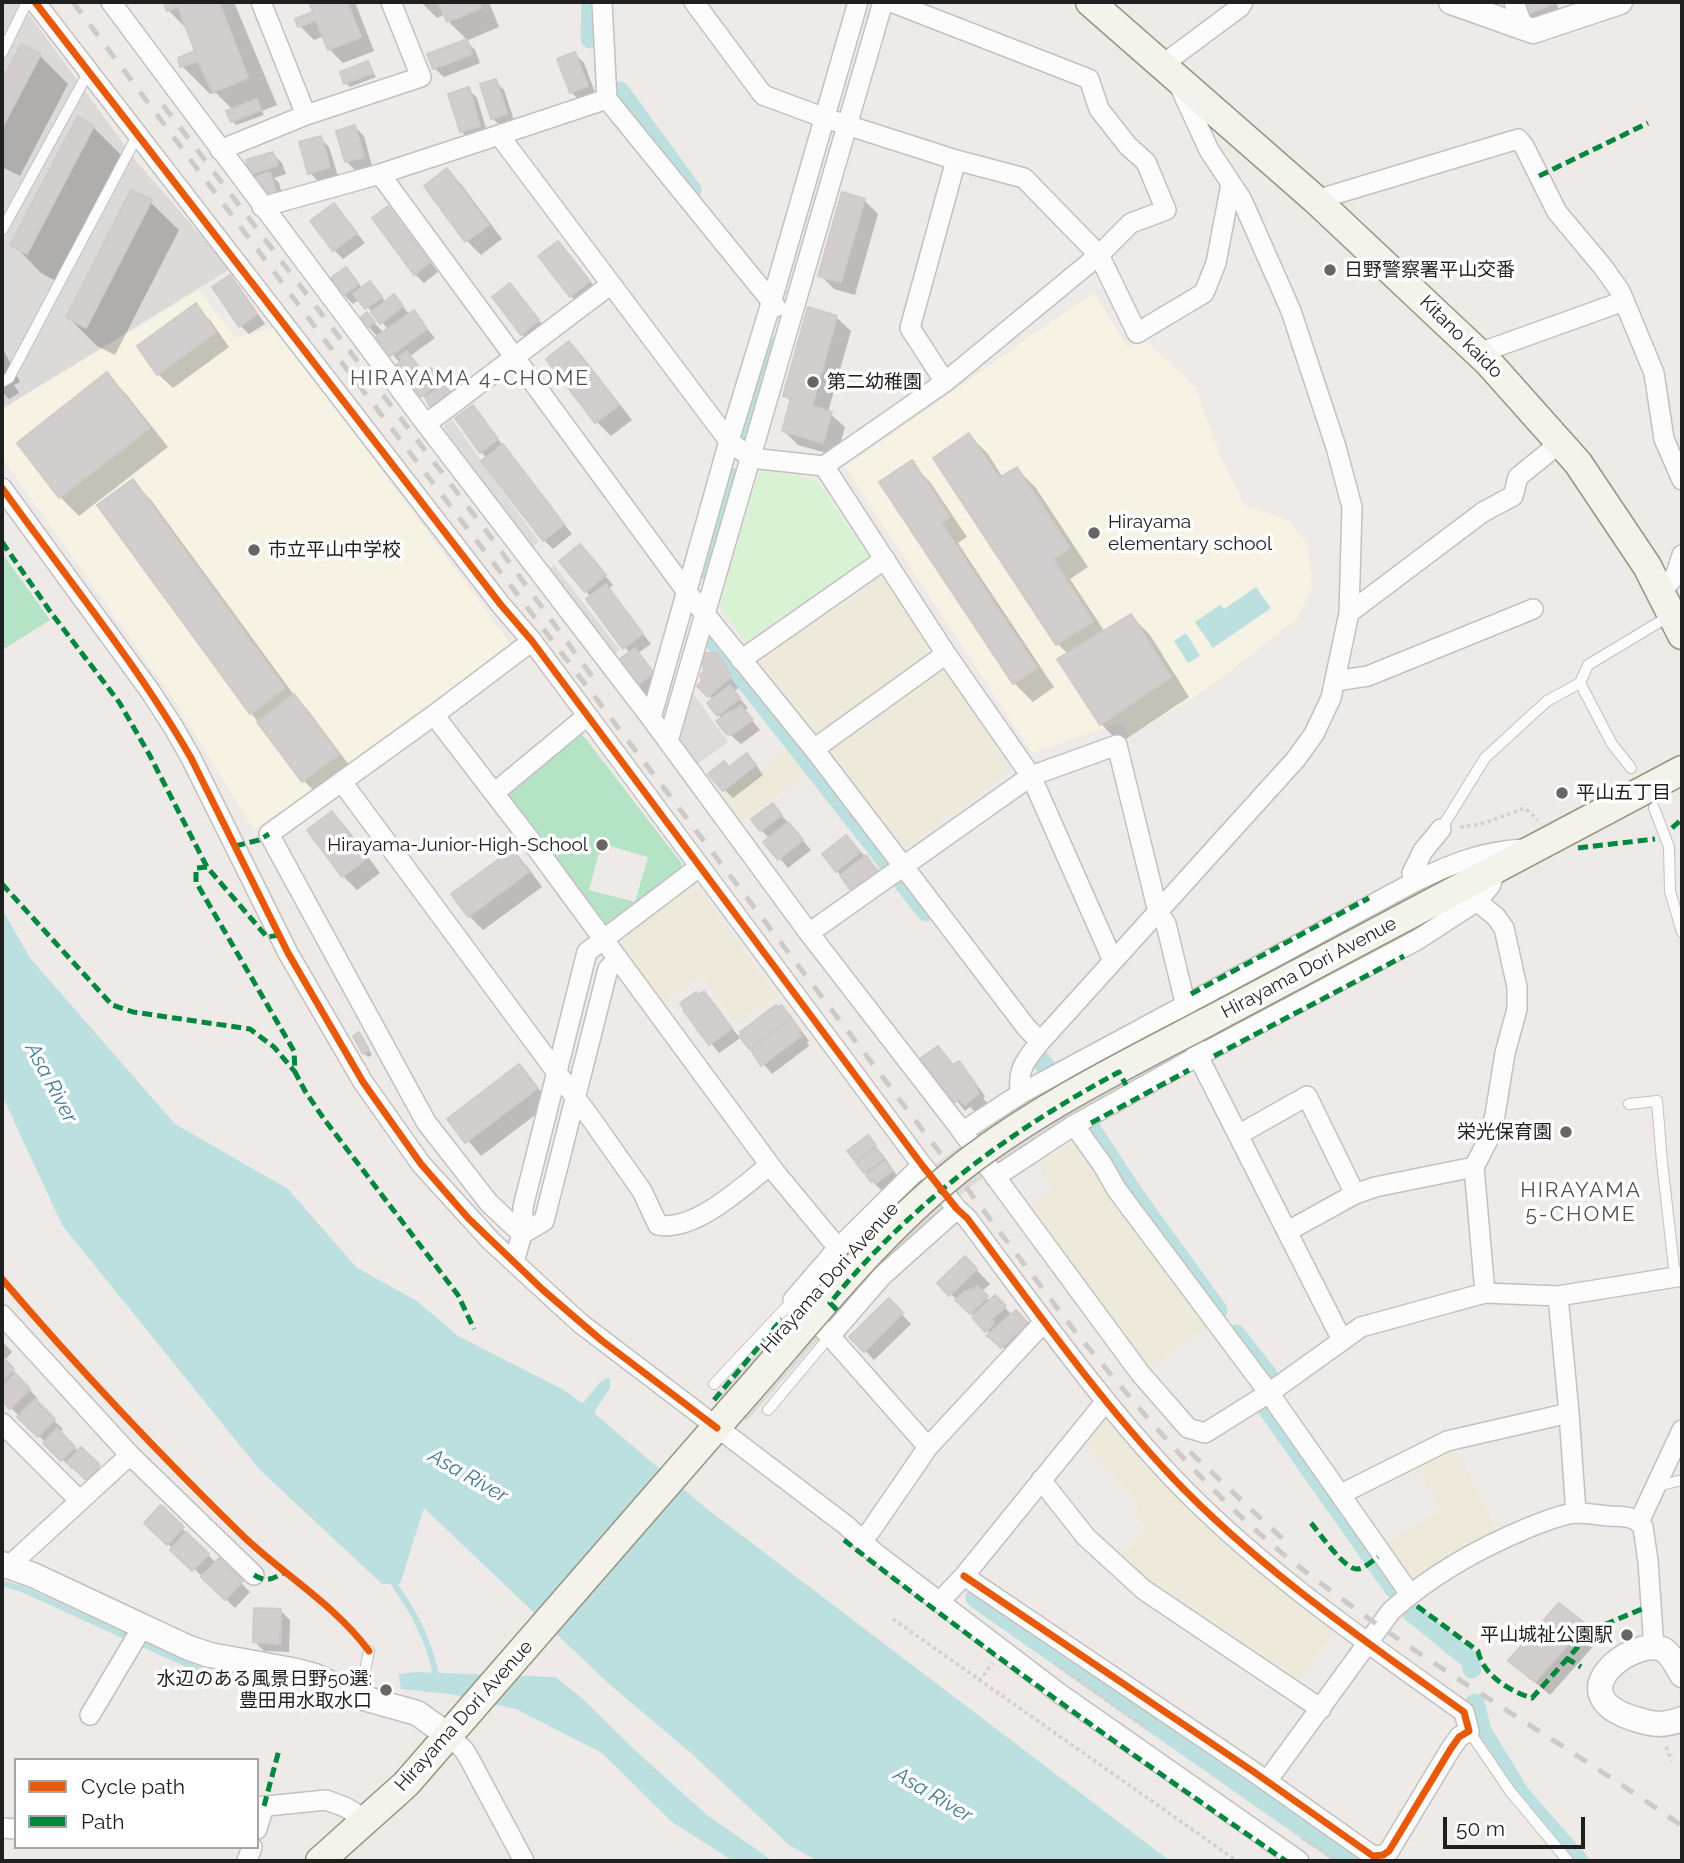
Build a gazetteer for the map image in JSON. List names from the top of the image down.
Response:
{
  "streets": {
    "main road": ["Kitano kaido", "Hirayama Dori Avenue"]
  },
  "districts": ["HIRAYAMA 4-CHOME", "HIRAYAMA 5-CHOME"],
  "water": ["Asa River"],
  "places": [
    "日野警察署平山交番",
    "第二幼稚園",
    "Hirayama elementary school",
    "市立平山中学校",
    "平山五丁目",
    "Hirayama-Junior-High-School",
    "栄光保育園",
    "平山城祉公園駅",
    "水辺のある風景日野50選: 豊田用水取水口"
  ],
  "legend": ["Cycle path", "Path"],
  "scale_bar": "50 m"
}
